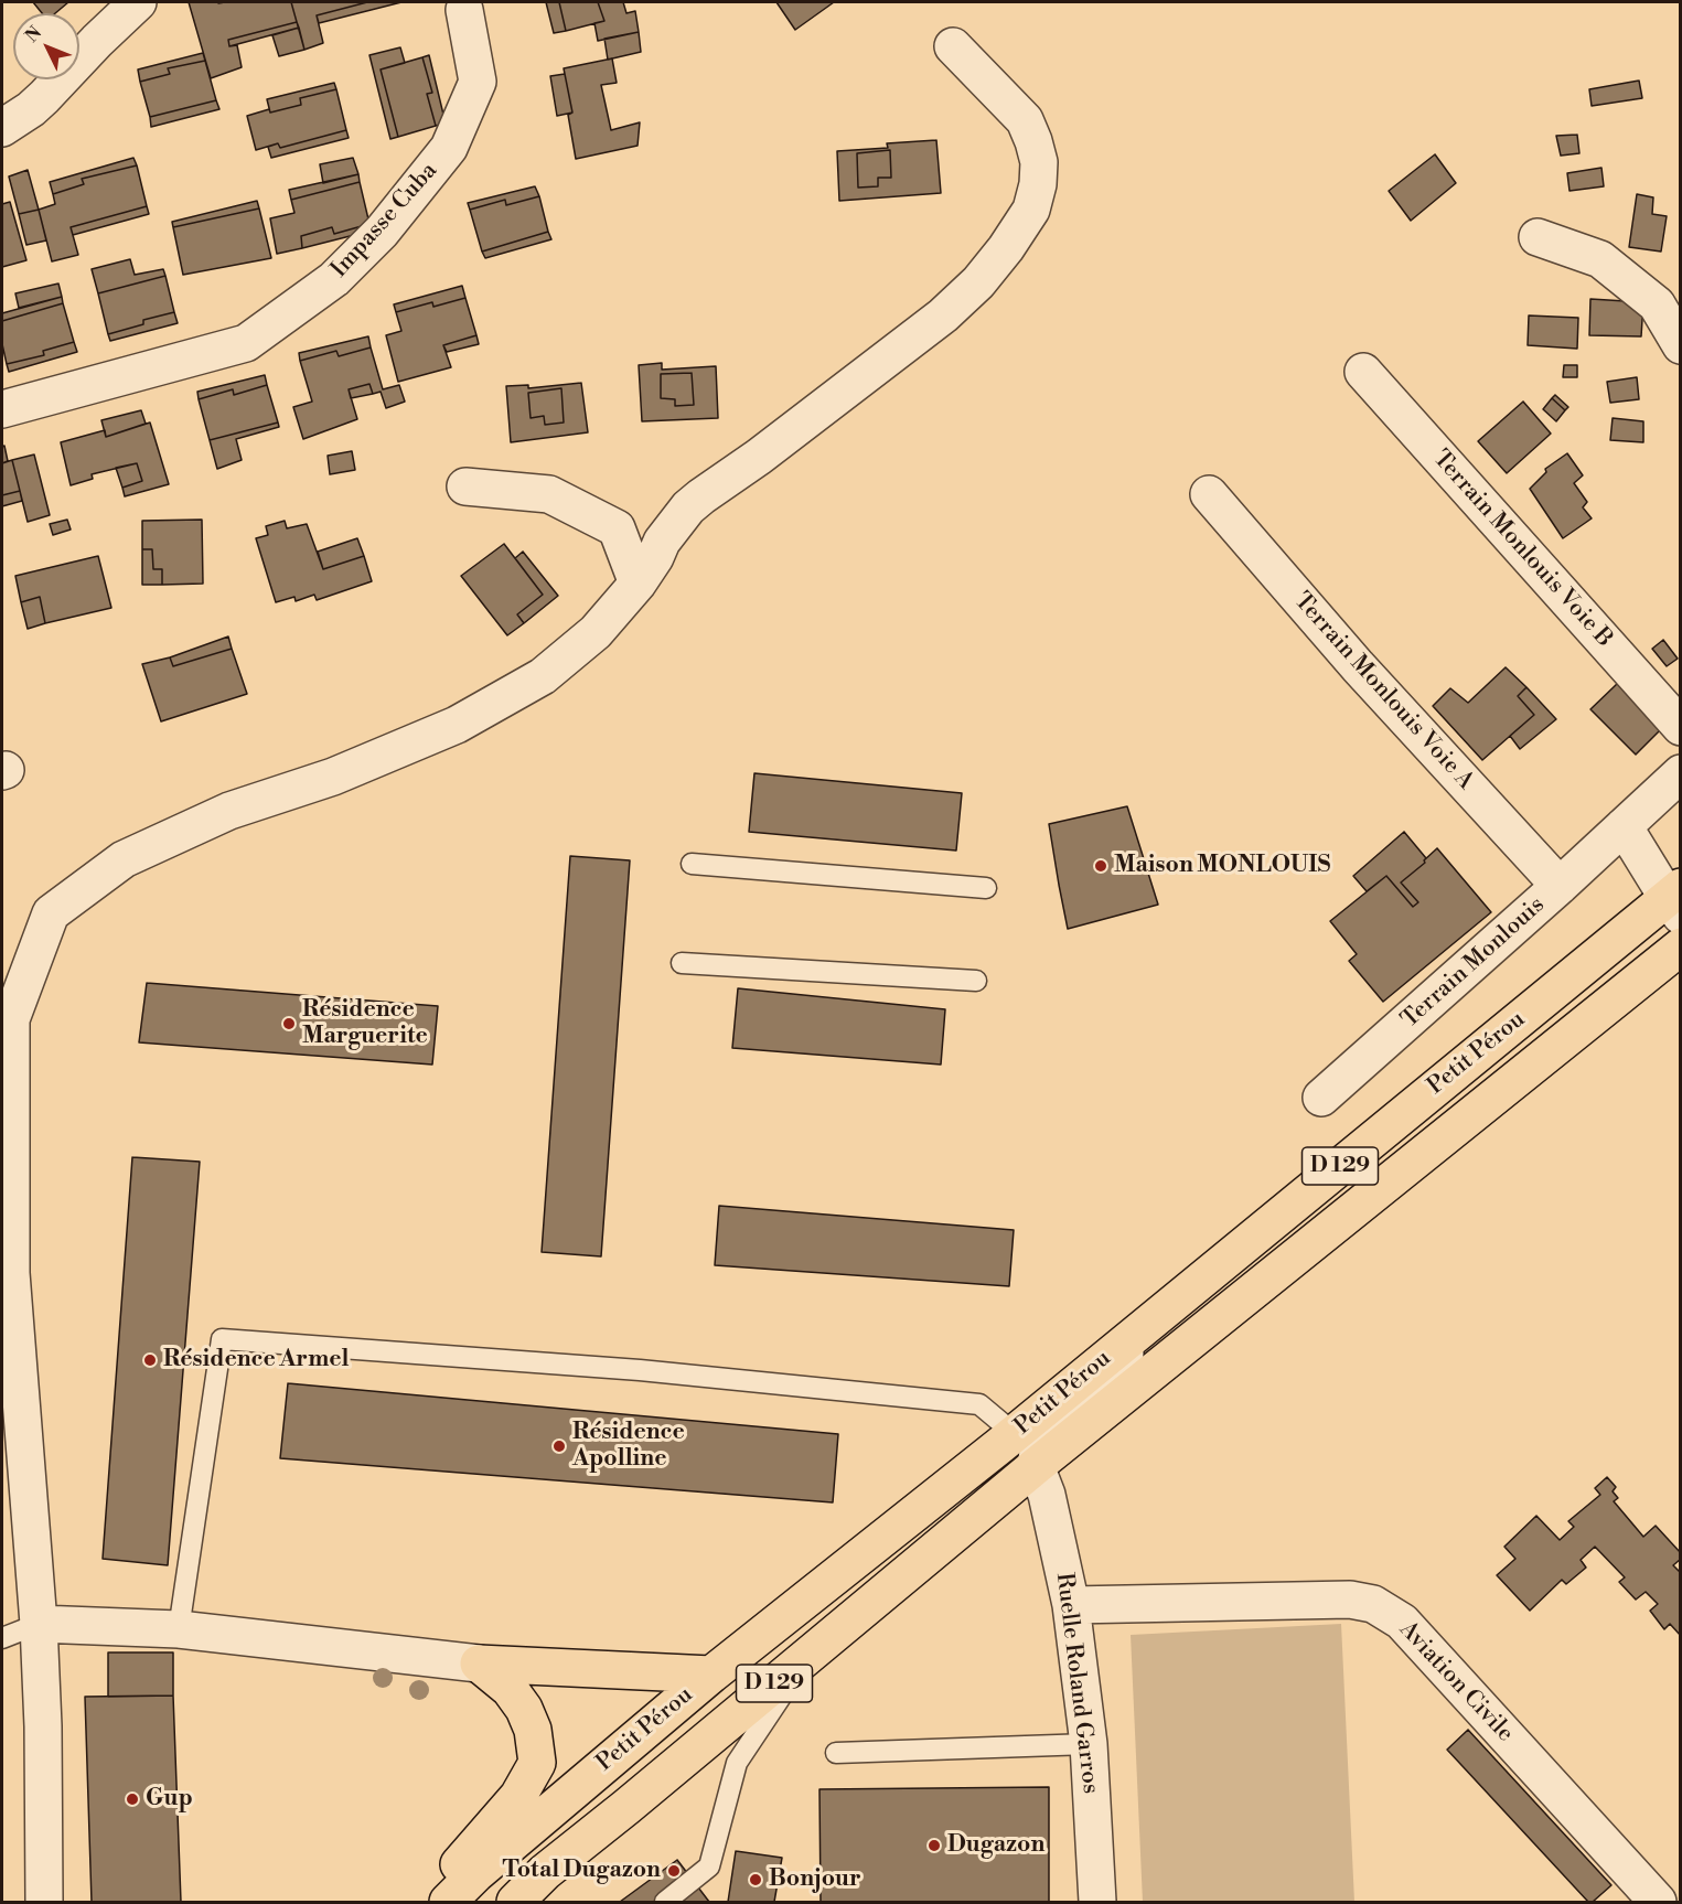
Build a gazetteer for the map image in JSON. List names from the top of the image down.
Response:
{
  "streets": {
    "highway": ["Petit Pérou", "D 129"],
    "street": [
      "Impasse Cuba",
      "Terrain Monlouis Voie B",
      "Terrain Monlouis Voie A",
      "Terrain Monlouis",
      "Aviation Civile",
      "Ruelle Roland Garros"
    ]
  },
  "crossings": [
    ["Terrain Monlouis Voie A", "Terrain Monlouis"],
    ["Petit Pérou", "Ruelle Roland Garros"],
    ["Aviation Civile", "Ruelle Roland Garros"]
  ],
  "places": [
    "Maison MONLOUIS",
    "Résidence Marguerite",
    "Résidence Armel",
    "Résidence Apolline",
    "Gup",
    "Dugazon",
    "Total Dugazon",
    "Bonjour"
  ],
  "north": "top left"
}
